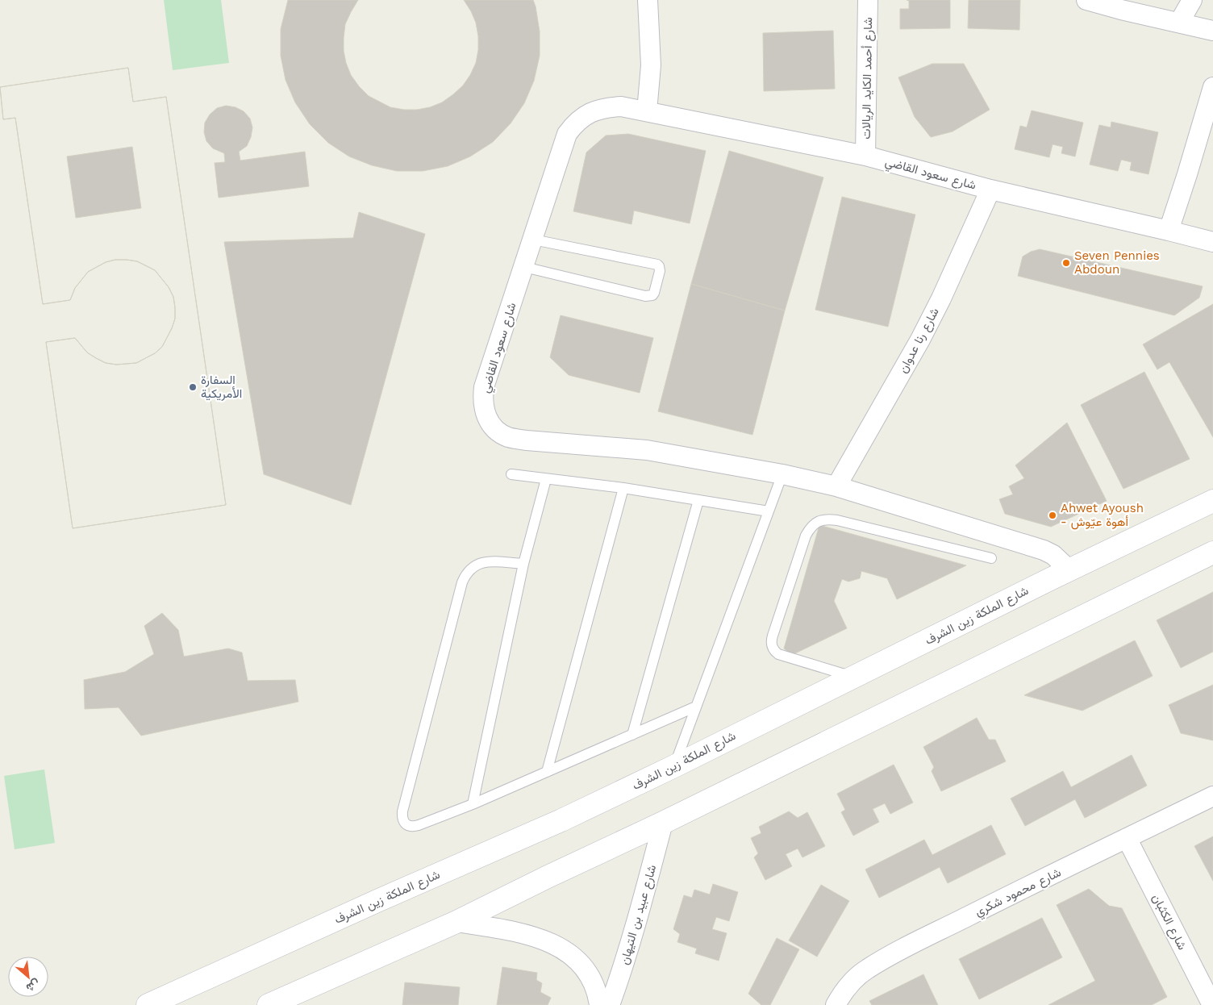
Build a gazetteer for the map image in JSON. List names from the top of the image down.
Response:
{
  "streets": {
    "main road": ["شارع الملكة زين الشرف"],
    "street": [
      "شارع أحمد الكايد الريالات",
      "شارع سعود القاضي",
      "شارع رنا عدوان",
      "شارع محمود شكري",
      "شارع عبيد بن التيهان",
      "شارع الكثبان"
    ]
  },
  "crossings": [
    ["شارع أحمد الكايد الريالات", "شارع سعود القاضي"],
    ["شارع سعود القاضي", "شارع رنا عدوان"],
    ["شارع سعود القاضي", "شارع الملكة زين الشرف"],
    ["شارع محمود شكري", "شارع الكثبان"]
  ],
  "places": ["Seven Pennies Abdoun", "السفارة الأمريكية", "Ahwet Ayoush - أهوة عيّوش"],
  "north": "bottom right"
}
